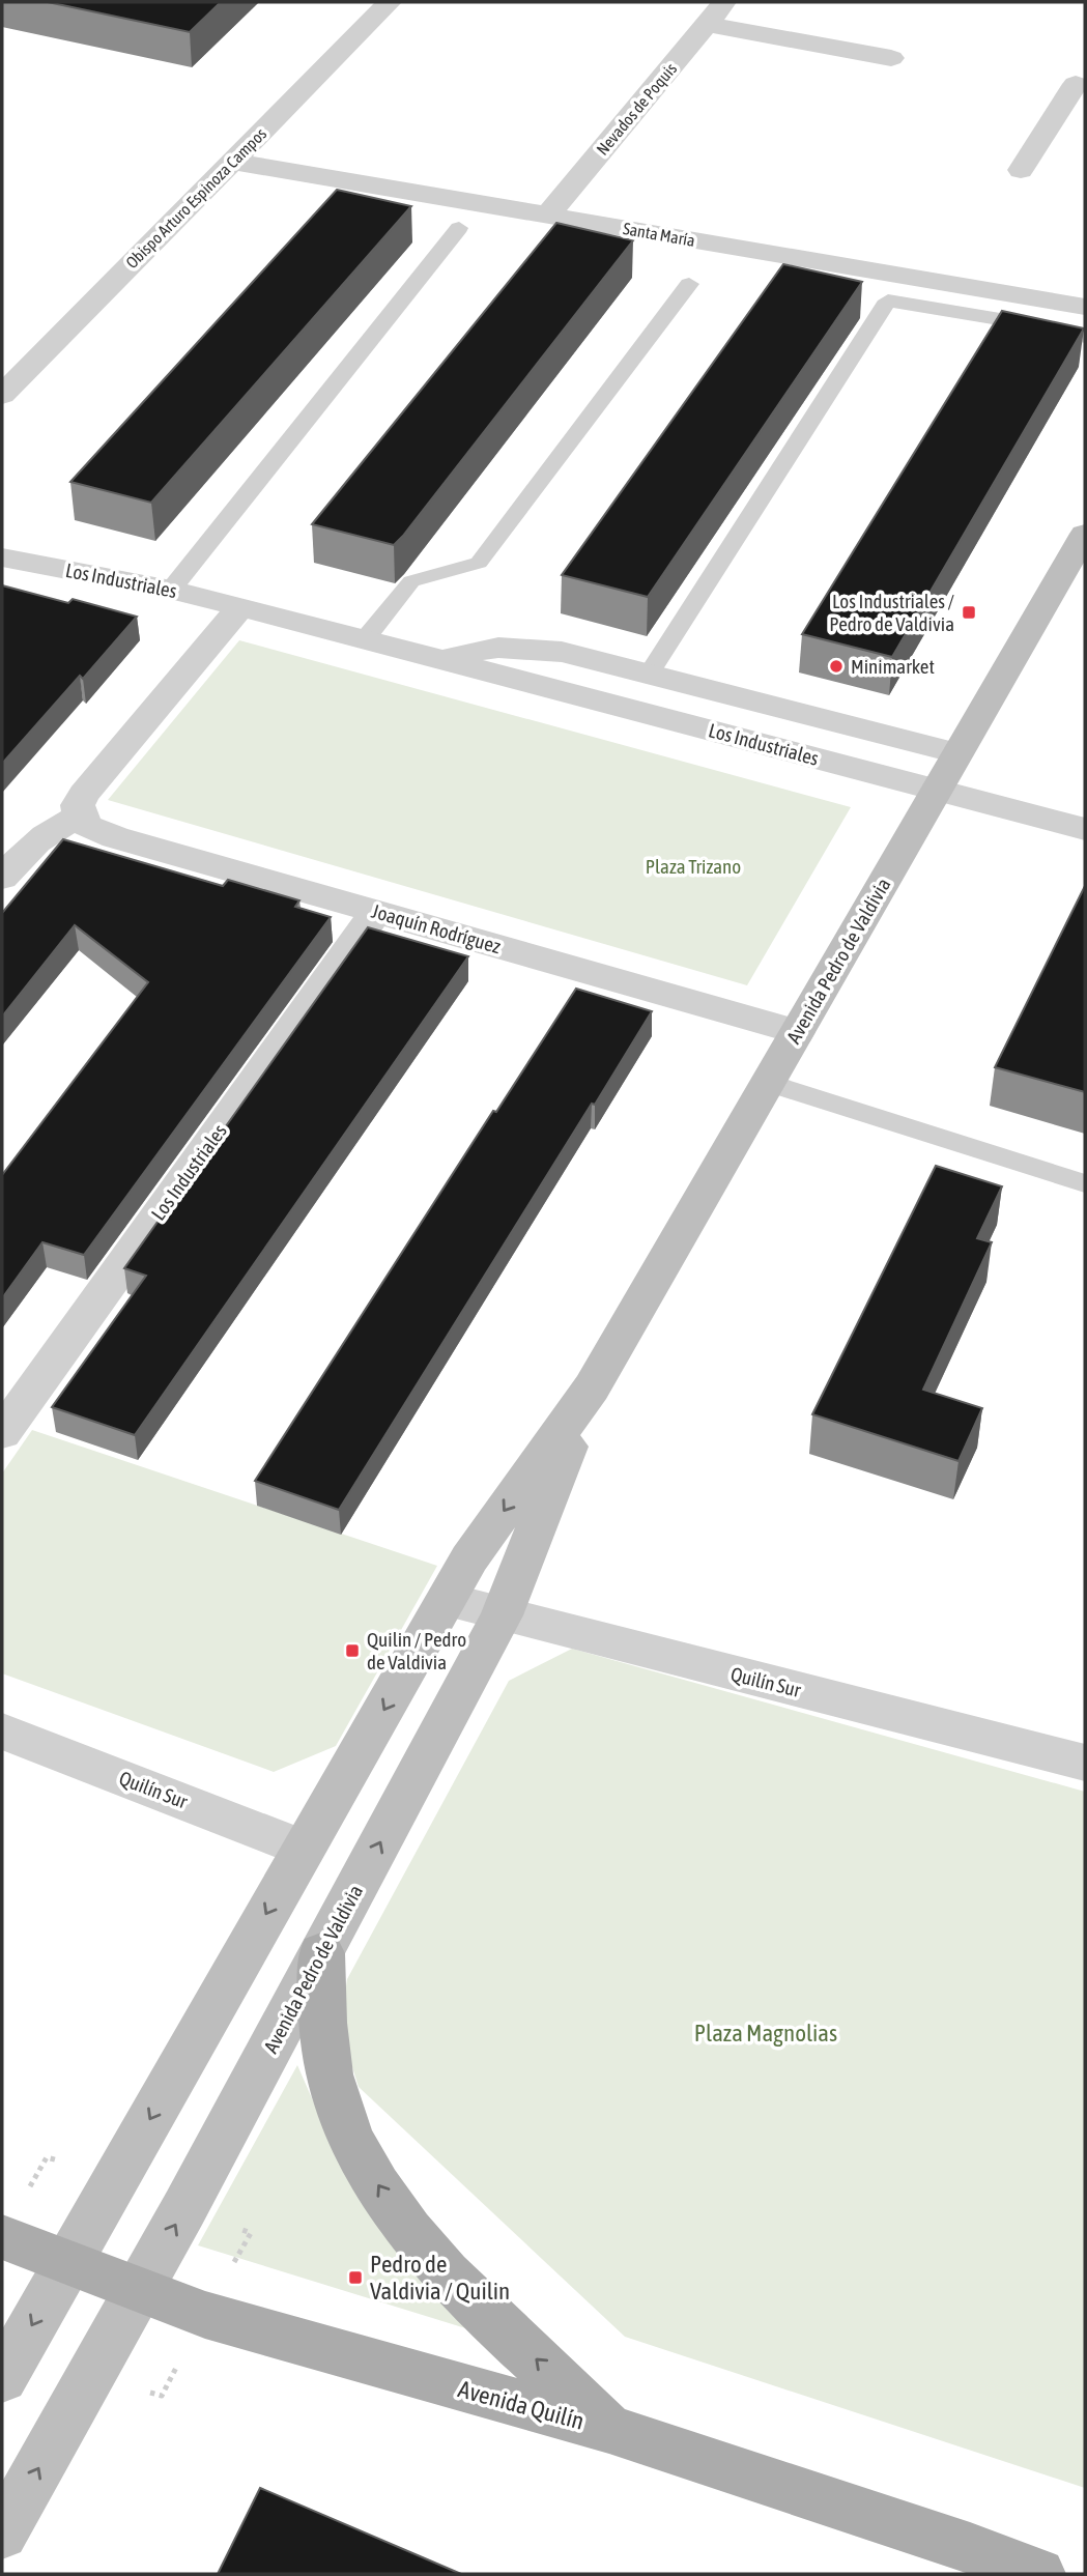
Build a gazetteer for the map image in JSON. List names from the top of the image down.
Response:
{
  "streets": {
    "main road": ["Avenida Pedro de Valdivia", "Avenida Quilín"],
    "street": [
      "Nevados de Poquis",
      "Obispo Arturo Espinoza Campos",
      "Santa María",
      "Los Industriales",
      "Joaquín Rodríguez",
      "Quilín Sur"
    ]
  },
  "crossings": [
    ["Nevados de Poquis", "Santa María"],
    ["Obispo Arturo Espinoza Campos", "Santa María"],
    ["Los Industriales", "Joaquín Rodríguez"],
    ["Los Industriales", "Avenida Pedro de Valdivia"],
    ["Joaquín Rodríguez", "Avenida Pedro de Valdivia"],
    ["Avenida Pedro de Valdivia", "Quilín Sur"],
    ["Avenida Pedro de Valdivia", "Avenida Quilín"]
  ],
  "parks": ["Plaza Trizano", "Plaza Magnolias"],
  "places": {
    "transit": ["Los Industriales / Pedro de Valdivia", "Quilin / Pedro de Valdivia", "Pedro de Valdivia / Quilin"],
    "other": ["Minimarket"]
  }
}
